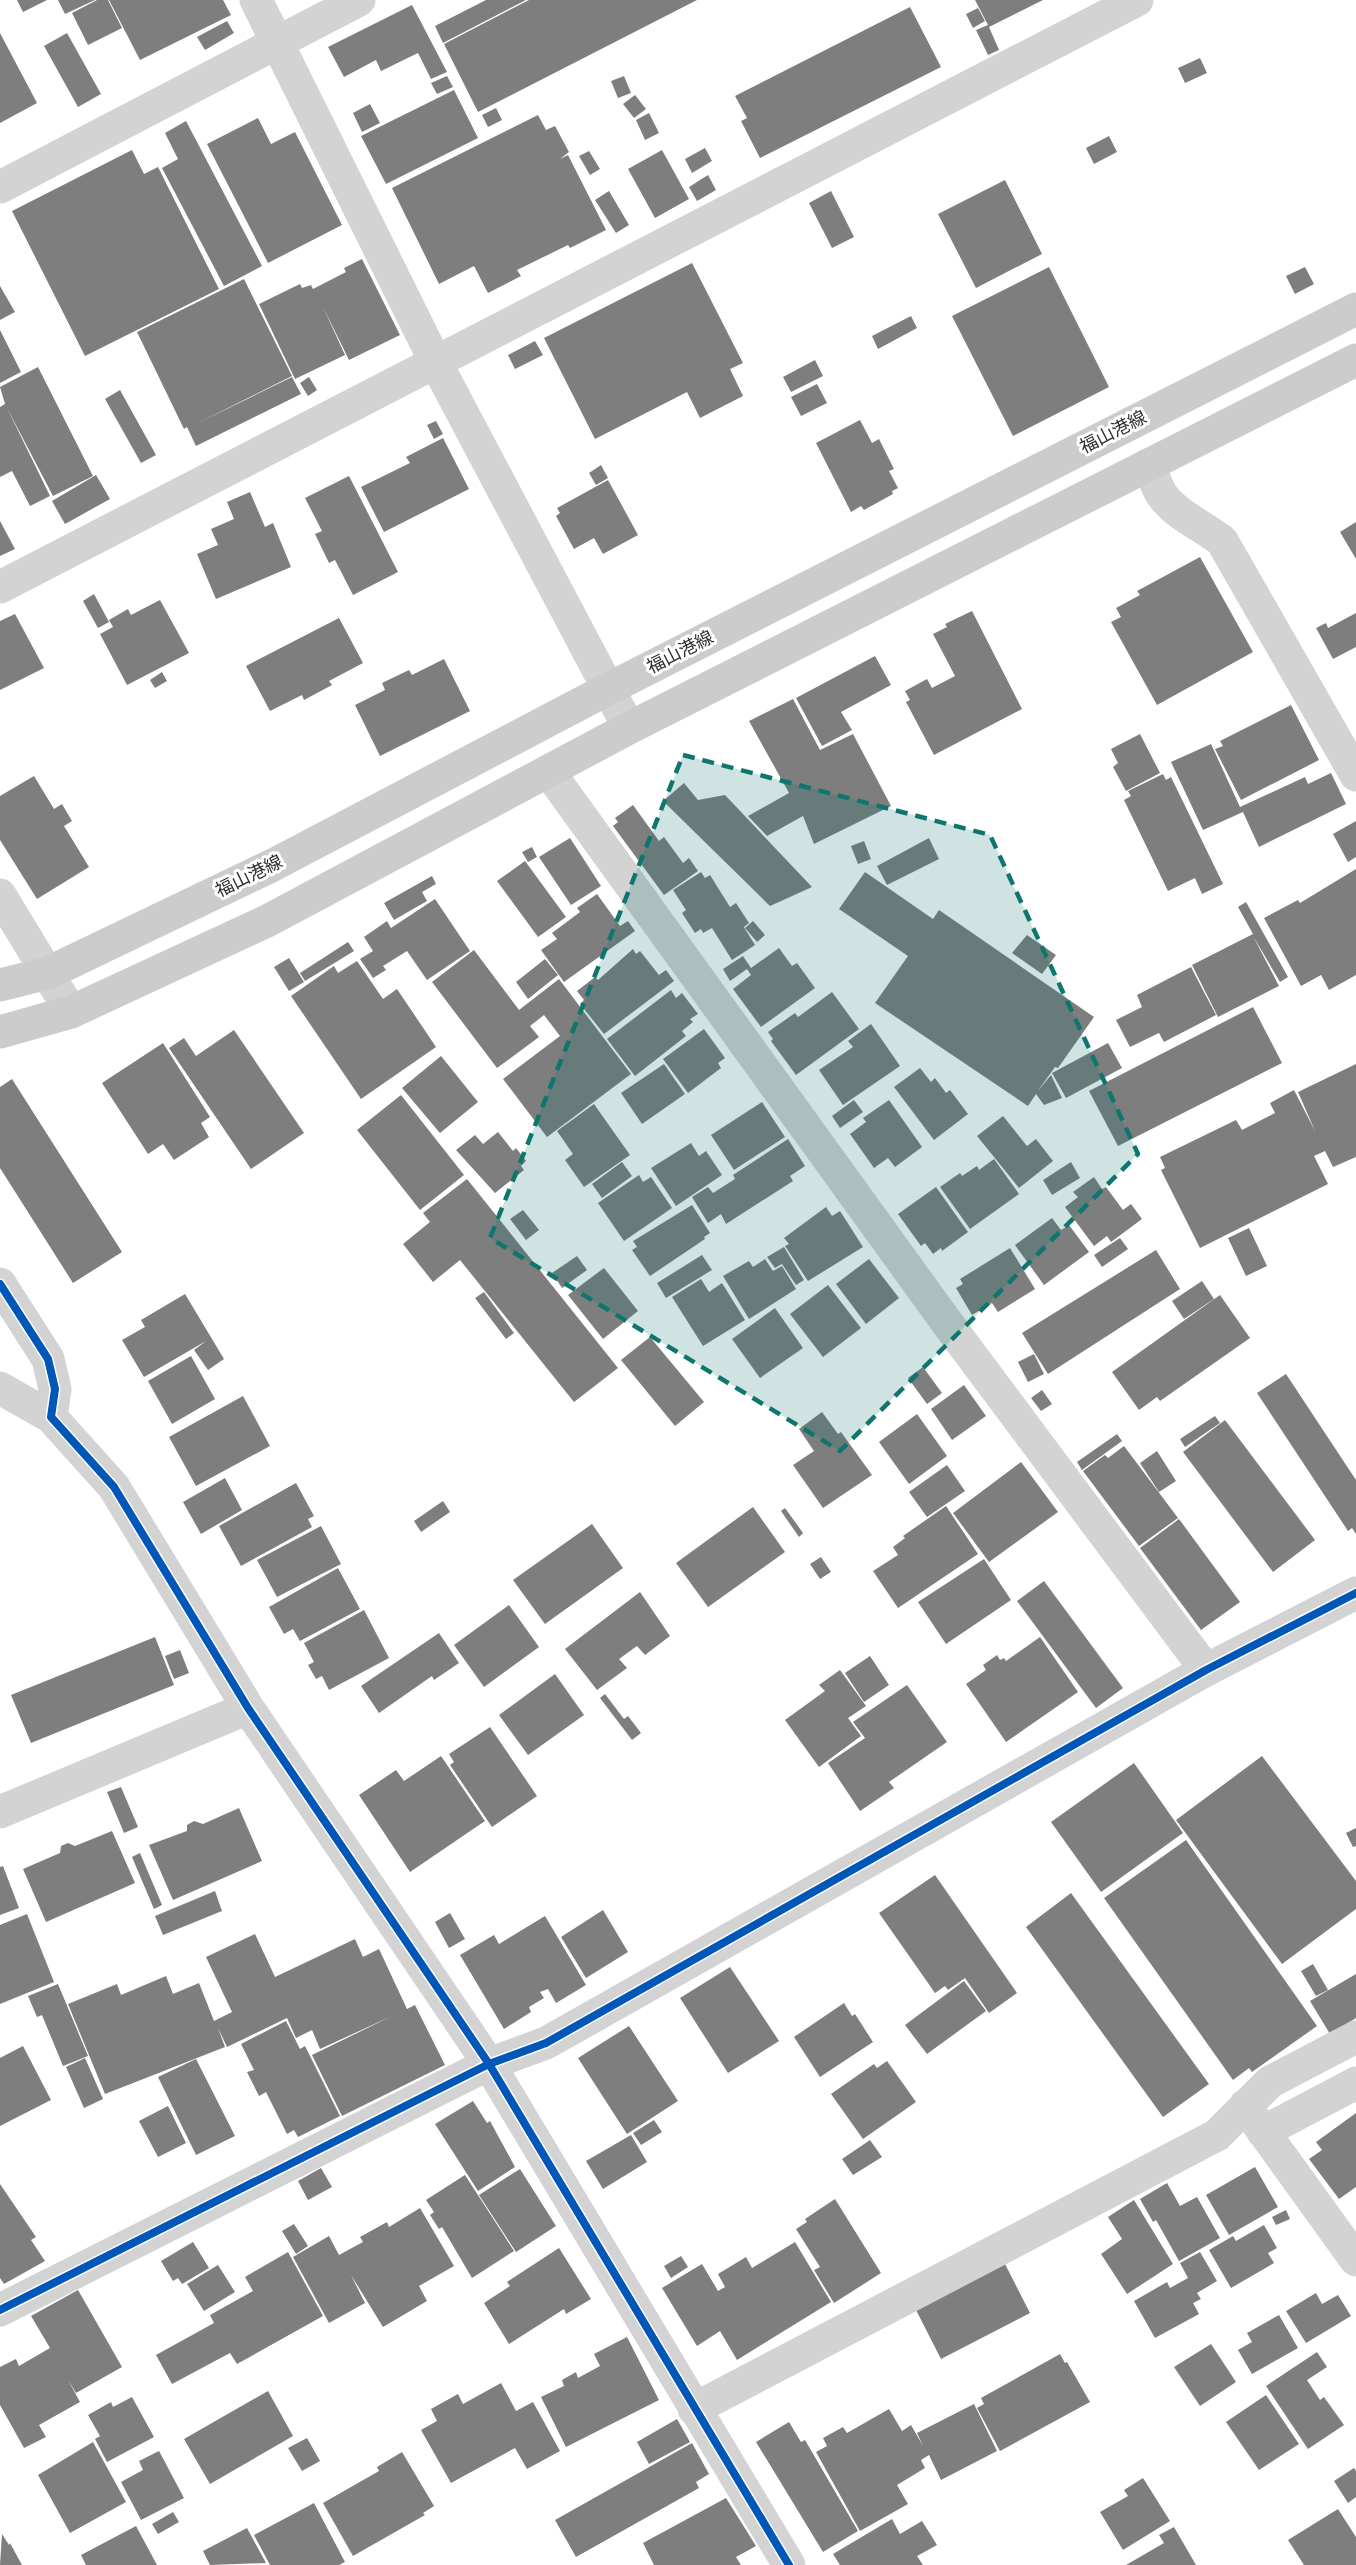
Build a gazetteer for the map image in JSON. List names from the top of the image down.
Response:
{
  "streets": {
    "main road": ["福山港線"]
  }
}
